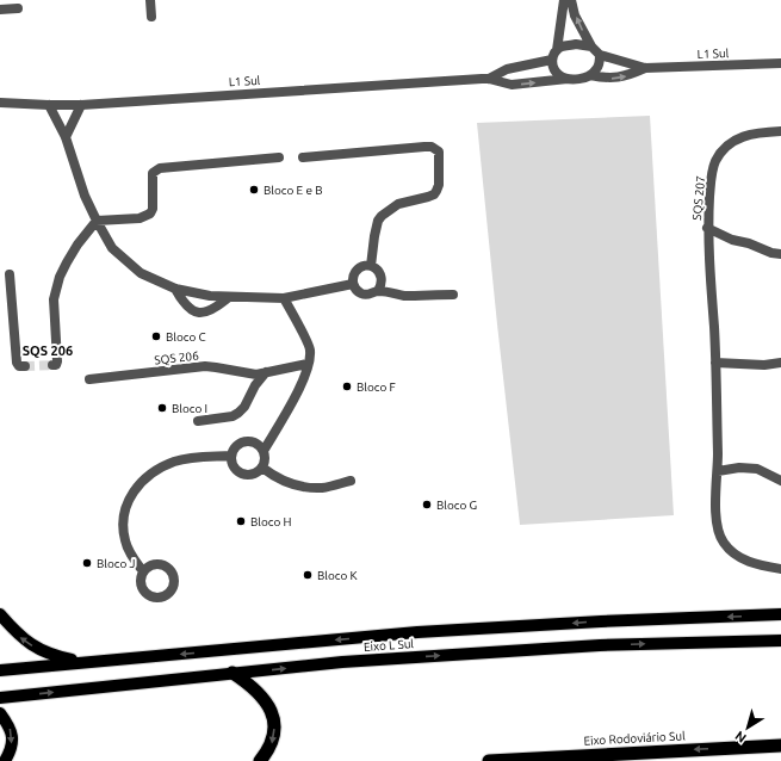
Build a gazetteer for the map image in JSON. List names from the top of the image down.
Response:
{
  "streets": {
    "highway": ["Eixo Rodoviário Sul"],
    "main road": ["Eixo L Sul"],
    "street": ["L1 Sul", "SQS 207", "SQS 206"]
  },
  "one_way": ["Eixo Rodoviário Sul"],
  "districts": ["SQS 206"],
  "places": [
    "Bloco E e B",
    "Bloco C",
    "Bloco F",
    "Bloco I",
    "Bloco G",
    "Bloco H",
    "Bloco J",
    "Bloco K"
  ],
  "north": "bottom left"
}
